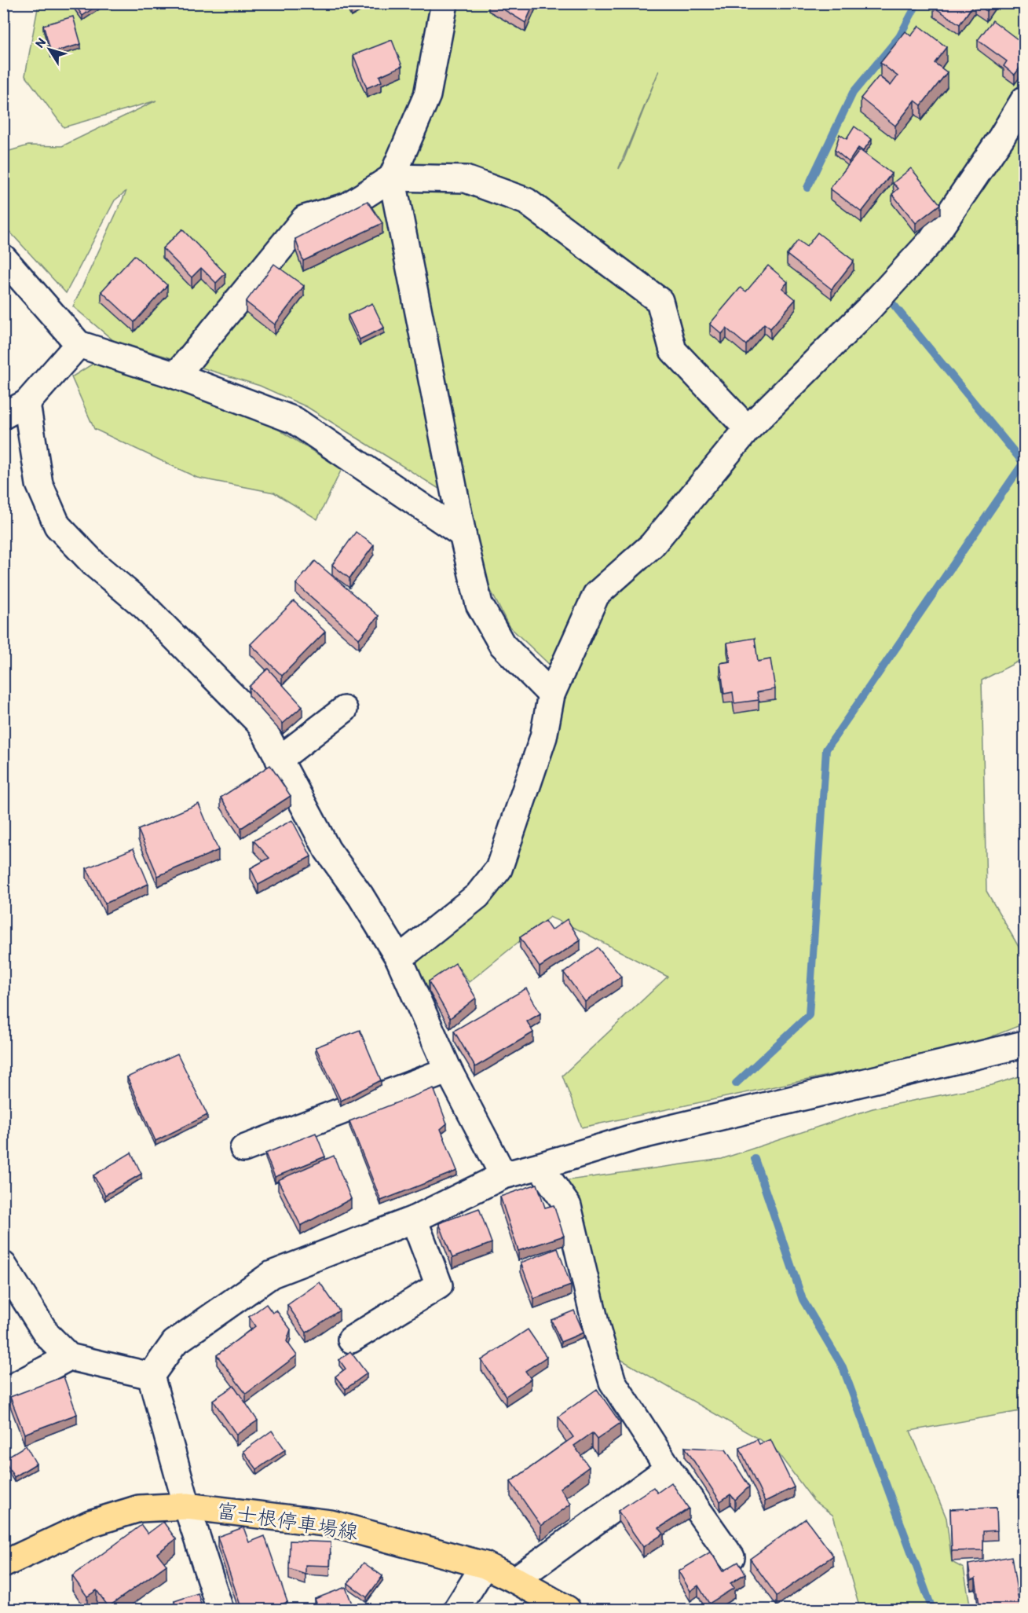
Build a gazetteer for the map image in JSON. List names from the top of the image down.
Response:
{
  "streets": {
    "main road": ["富士根停車場線"]
  },
  "north": "top left"
}
